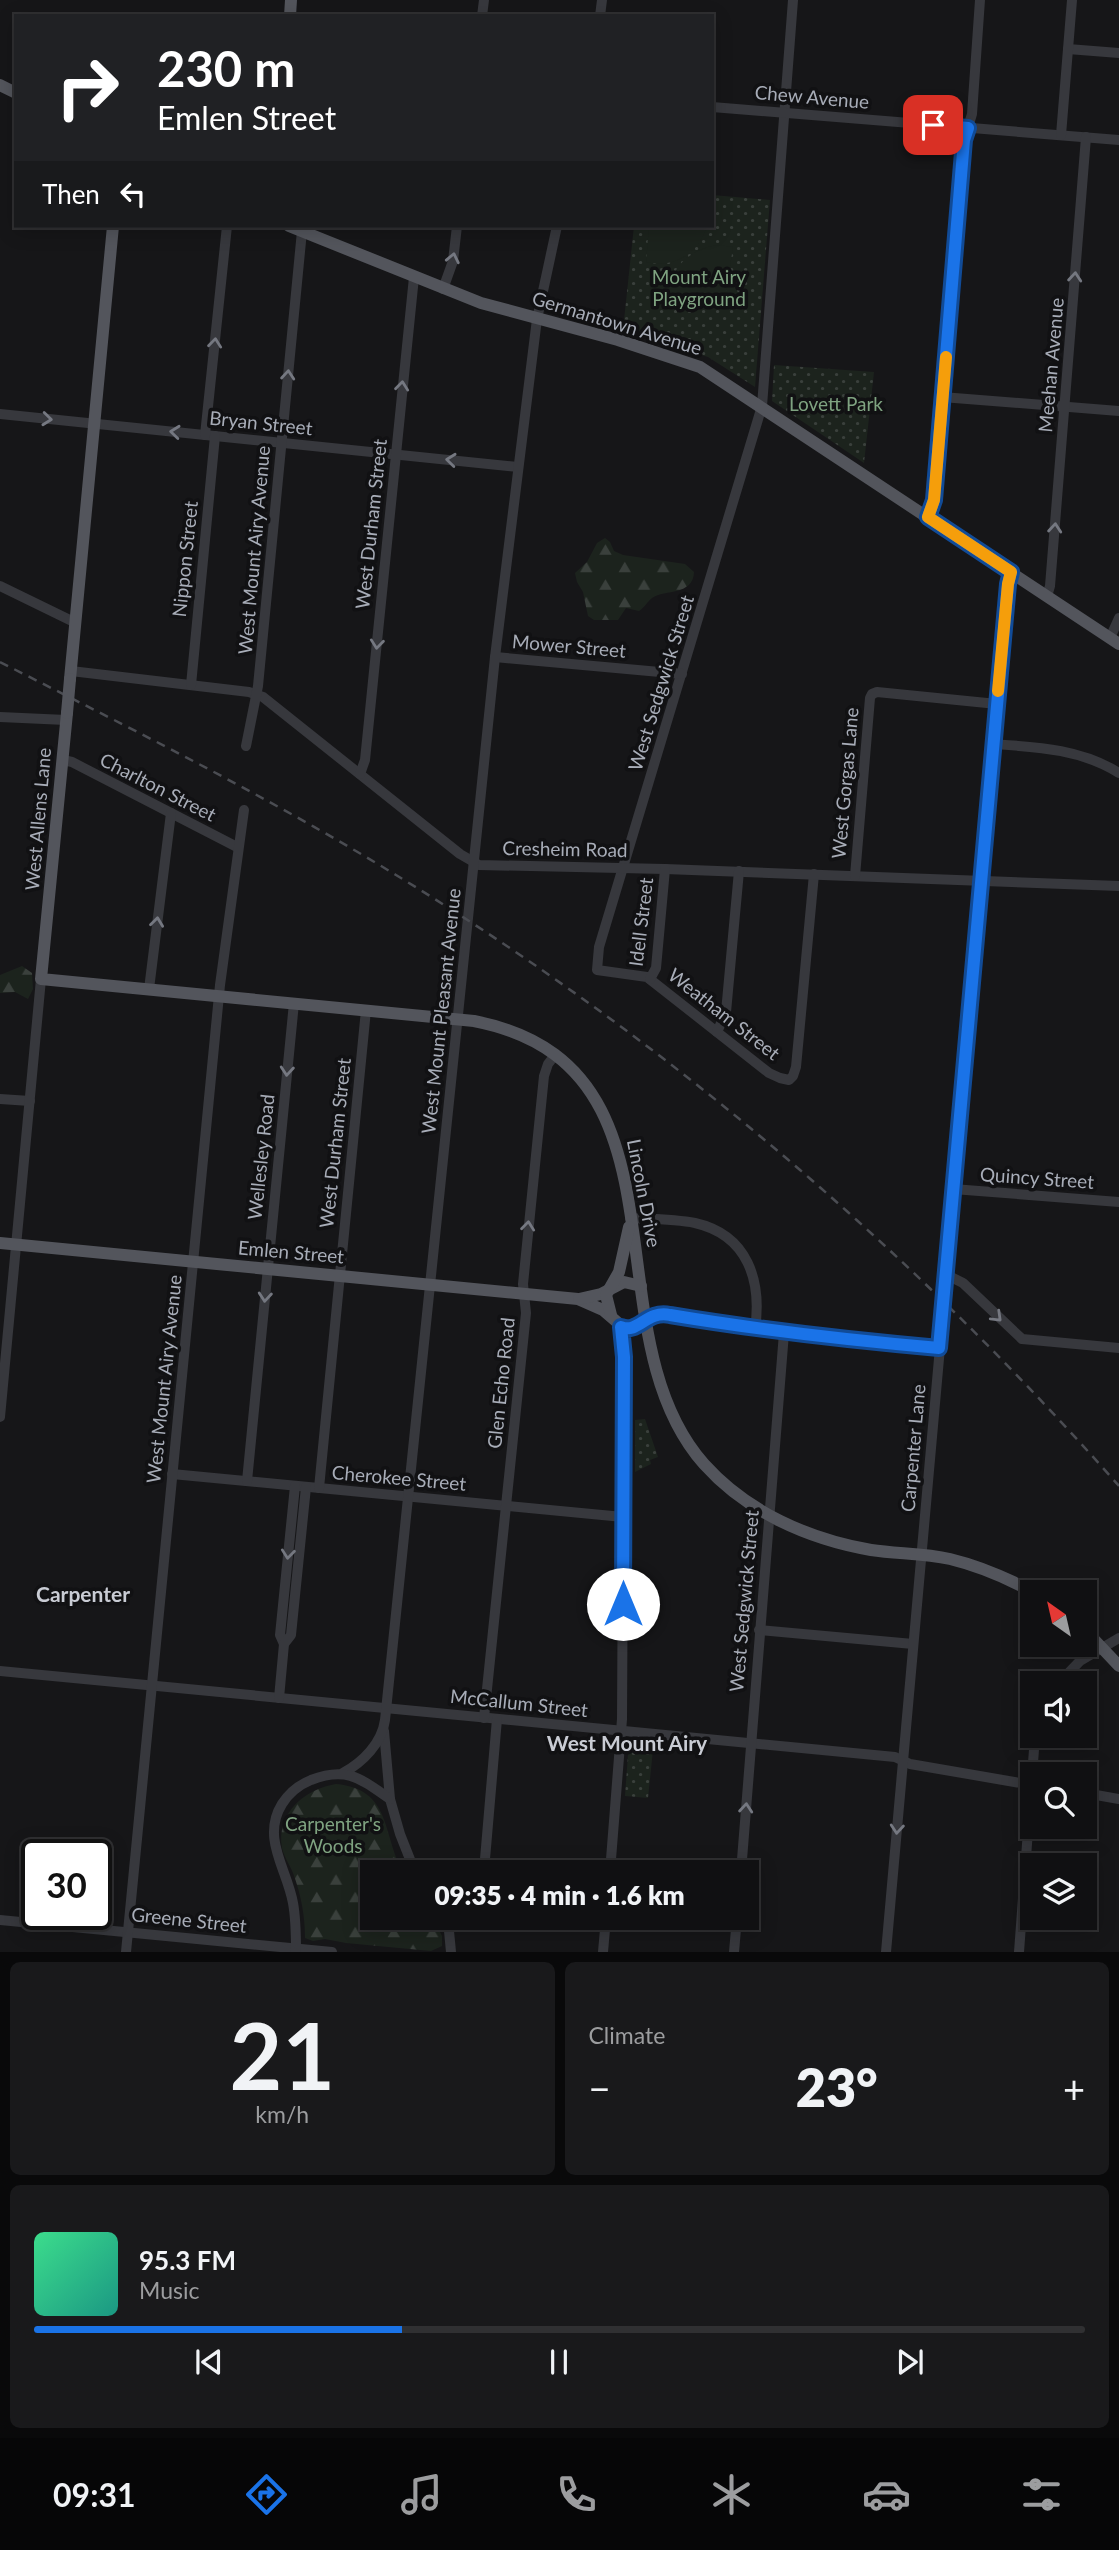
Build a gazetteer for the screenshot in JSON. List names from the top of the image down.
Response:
{
  "streets": {
    "main road": [
      "Germantown Avenue",
      "West Allens Lane",
      "Lincoln Drive",
      "Emlen Street"
    ],
    "street": [
      "Chew Avenue",
      "Meehan Avenue",
      "Bryan Street",
      "West Durham Street",
      "West Mount Airy Avenue",
      "Nippon Street",
      "Mower Street",
      "West Sedgwick Street",
      "West Gorgas Lane",
      "Charlton Street",
      "Cresheim Road",
      "Idell Street",
      "West Mount Pleasant Avenue",
      "Weatham Street",
      "Wellesley Road",
      "Quincy Street",
      "Glen Echo Road",
      "Carpenter Lane",
      "Cherokee Street",
      "McCallum Street",
      "Greene Street"
    ]
  },
  "crossings": [
    ["Chew Avenue", "Meehan Avenue"],
    ["Chew Avenue", "West Sedgwick Street"],
    ["Germantown Avenue", "Meehan Avenue"],
    ["Germantown Avenue", "West Durham Street"],
    ["Germantown Avenue", "West Mount Airy Avenue"],
    ["Germantown Avenue", "West Sedgwick Street"],
    ["Germantown Avenue", "West Mount Pleasant Avenue"],
    ["Germantown Avenue", "Carpenter Lane"],
    ["Bryan Street", "West Durham Street"],
    ["Bryan Street", "West Mount Airy Avenue"],
    ["Bryan Street", "Nippon Street"],
    ["Bryan Street", "West Allens Lane"],
    ["Bryan Street", "West Mount Pleasant Avenue"],
    ["West Durham Street", "Lincoln Drive"],
    ["West Durham Street", "Emlen Street"],
    ["West Durham Street", "Cherokee Street"],
    ["West Mount Airy Avenue", "Charlton Street"],
    ["West Mount Airy Avenue", "Lincoln Drive"],
    ["West Mount Airy Avenue", "Emlen Street"],
    ["West Mount Airy Avenue", "Cherokee Street"],
    ["West Mount Airy Avenue", "McCallum Street"],
    ["West Mount Airy Avenue", "Greene Street"],
    ["Mower Street", "West Sedgwick Street"],
    ["Mower Street", "West Mount Pleasant Avenue"],
    ["West Sedgwick Street", "Cresheim Road"],
    ["West Sedgwick Street", "Weatham Street"],
    ["West Sedgwick Street", "Lincoln Drive"],
    ["West Sedgwick Street", "McCallum Street"],
    ["West Gorgas Lane", "Cresheim Road"],
    ["West Gorgas Lane", "Weatham Street"],
    ["West Gorgas Lane", "Carpenter Lane"],
    ["Charlton Street", "West Allens Lane"],
    ["West Allens Lane", "Lincoln Drive"],
    ["West Allens Lane", "Emlen Street"],
    ["Cresheim Road", "Idell Street"],
    ["Cresheim Road", "West Mount Pleasant Avenue"],
    ["Cresheim Road", "Carpenter Lane"],
    ["Idell Street", "Weatham Street"],
    ["West Mount Pleasant Avenue", "Lincoln Drive"],
    ["West Mount Pleasant Avenue", "Emlen Street"],
    ["West Mount Pleasant Avenue", "Cherokee Street"],
    ["West Mount Pleasant Avenue", "McCallum Street"],
    ["Wellesley Road", "Lincoln Drive"],
    ["Wellesley Road", "Emlen Street"],
    ["Wellesley Road", "Cherokee Street"],
    ["Quincy Street", "Carpenter Lane"],
    ["Lincoln Drive", "Emlen Street"],
    ["Lincoln Drive", "Glen Echo Road"],
    ["Lincoln Drive", "Carpenter Lane"],
    ["Emlen Street", "Glen Echo Road"],
    ["Glen Echo Road", "Cherokee Street"],
    ["Glen Echo Road", "McCallum Street"],
    ["Carpenter Lane", "McCallum Street"]
  ],
  "one_way": [
    "Meehan Avenue",
    "Nippon Street",
    "Wellesley Road",
    "Glen Echo Road"
  ],
  "districts": ["Carpenter", "West Mount Airy"],
  "parks": ["Mount Airy Playground", "Lovett Park", "Carpenter's Woods"],
  "north": "top left",
  "page": {
    "turn": ["230 m", "Emlen Street"],
    "then": "Then",
    "limit": "30",
    "trip": "09:35 · 4 min · 1.6 km",
    "tile": [
      ["21", "km/h"],
      "Climate"
    ],
    "heat": ["−", "23°", "+"],
    "song": ["95.3 FM", "Music"],
    "tabs": "09:31"
  }
}
